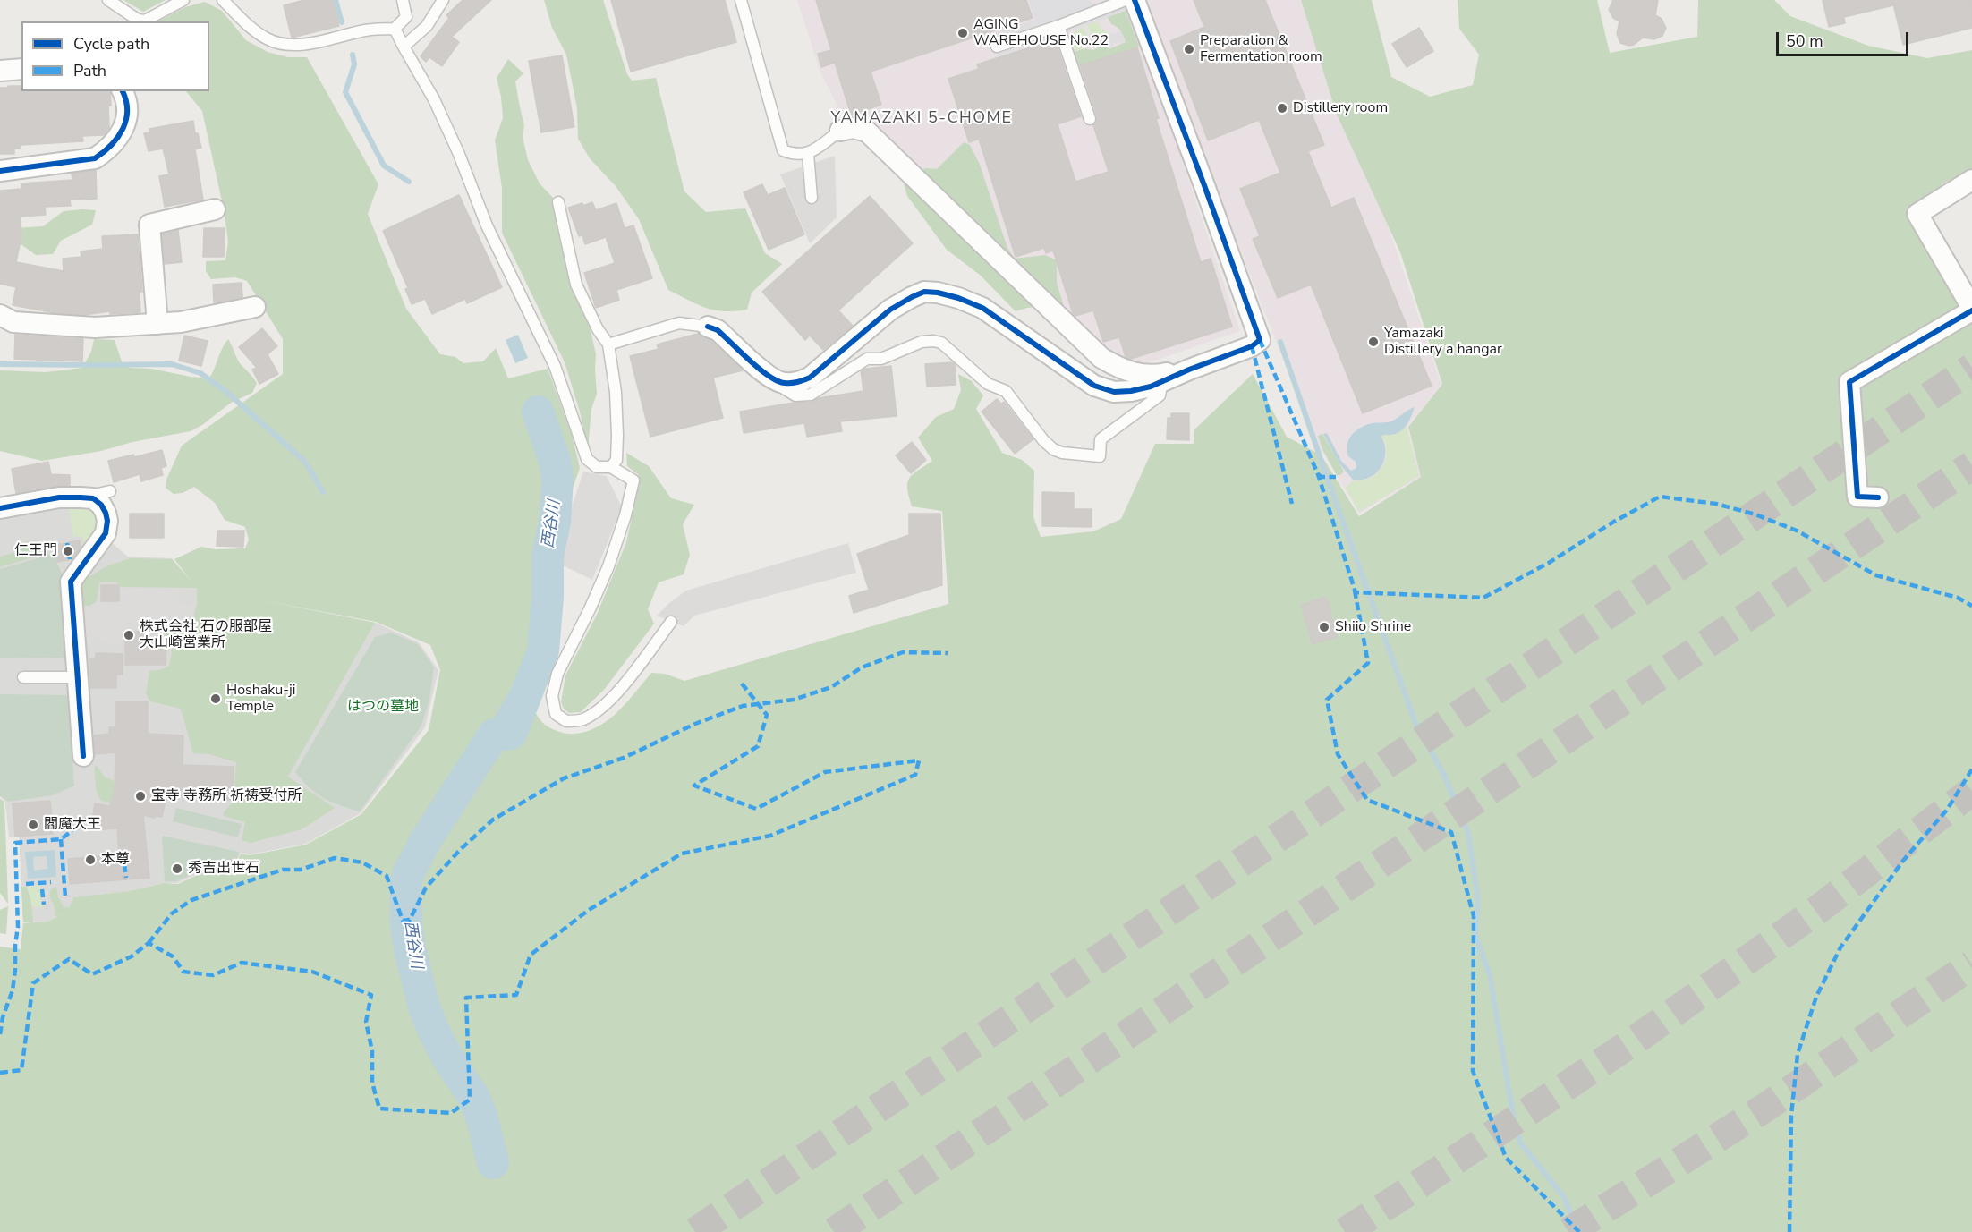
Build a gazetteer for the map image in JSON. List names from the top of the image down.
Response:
{
  "districts": ["YAMAZAKI 5-CHOME"],
  "water": ["西谷川"],
  "parks": ["はつの墓地"],
  "places": [
    "AGING WAREHOUSE No.22",
    "Preparation & Fermentation room",
    "Distillery room",
    "Yamazaki Distillery a hangar",
    "仁王門",
    "Shiio Shrine",
    "株式会社 石の服部屋 大山崎営業所",
    "Hoshaku-ji Temple",
    "宝寺 寺務所 祈祷受付所",
    "閻魔大王",
    "本尊",
    "秀吉出世石"
  ],
  "legend": ["Cycle path", "Path"],
  "scale_bar": "50 m"
}
